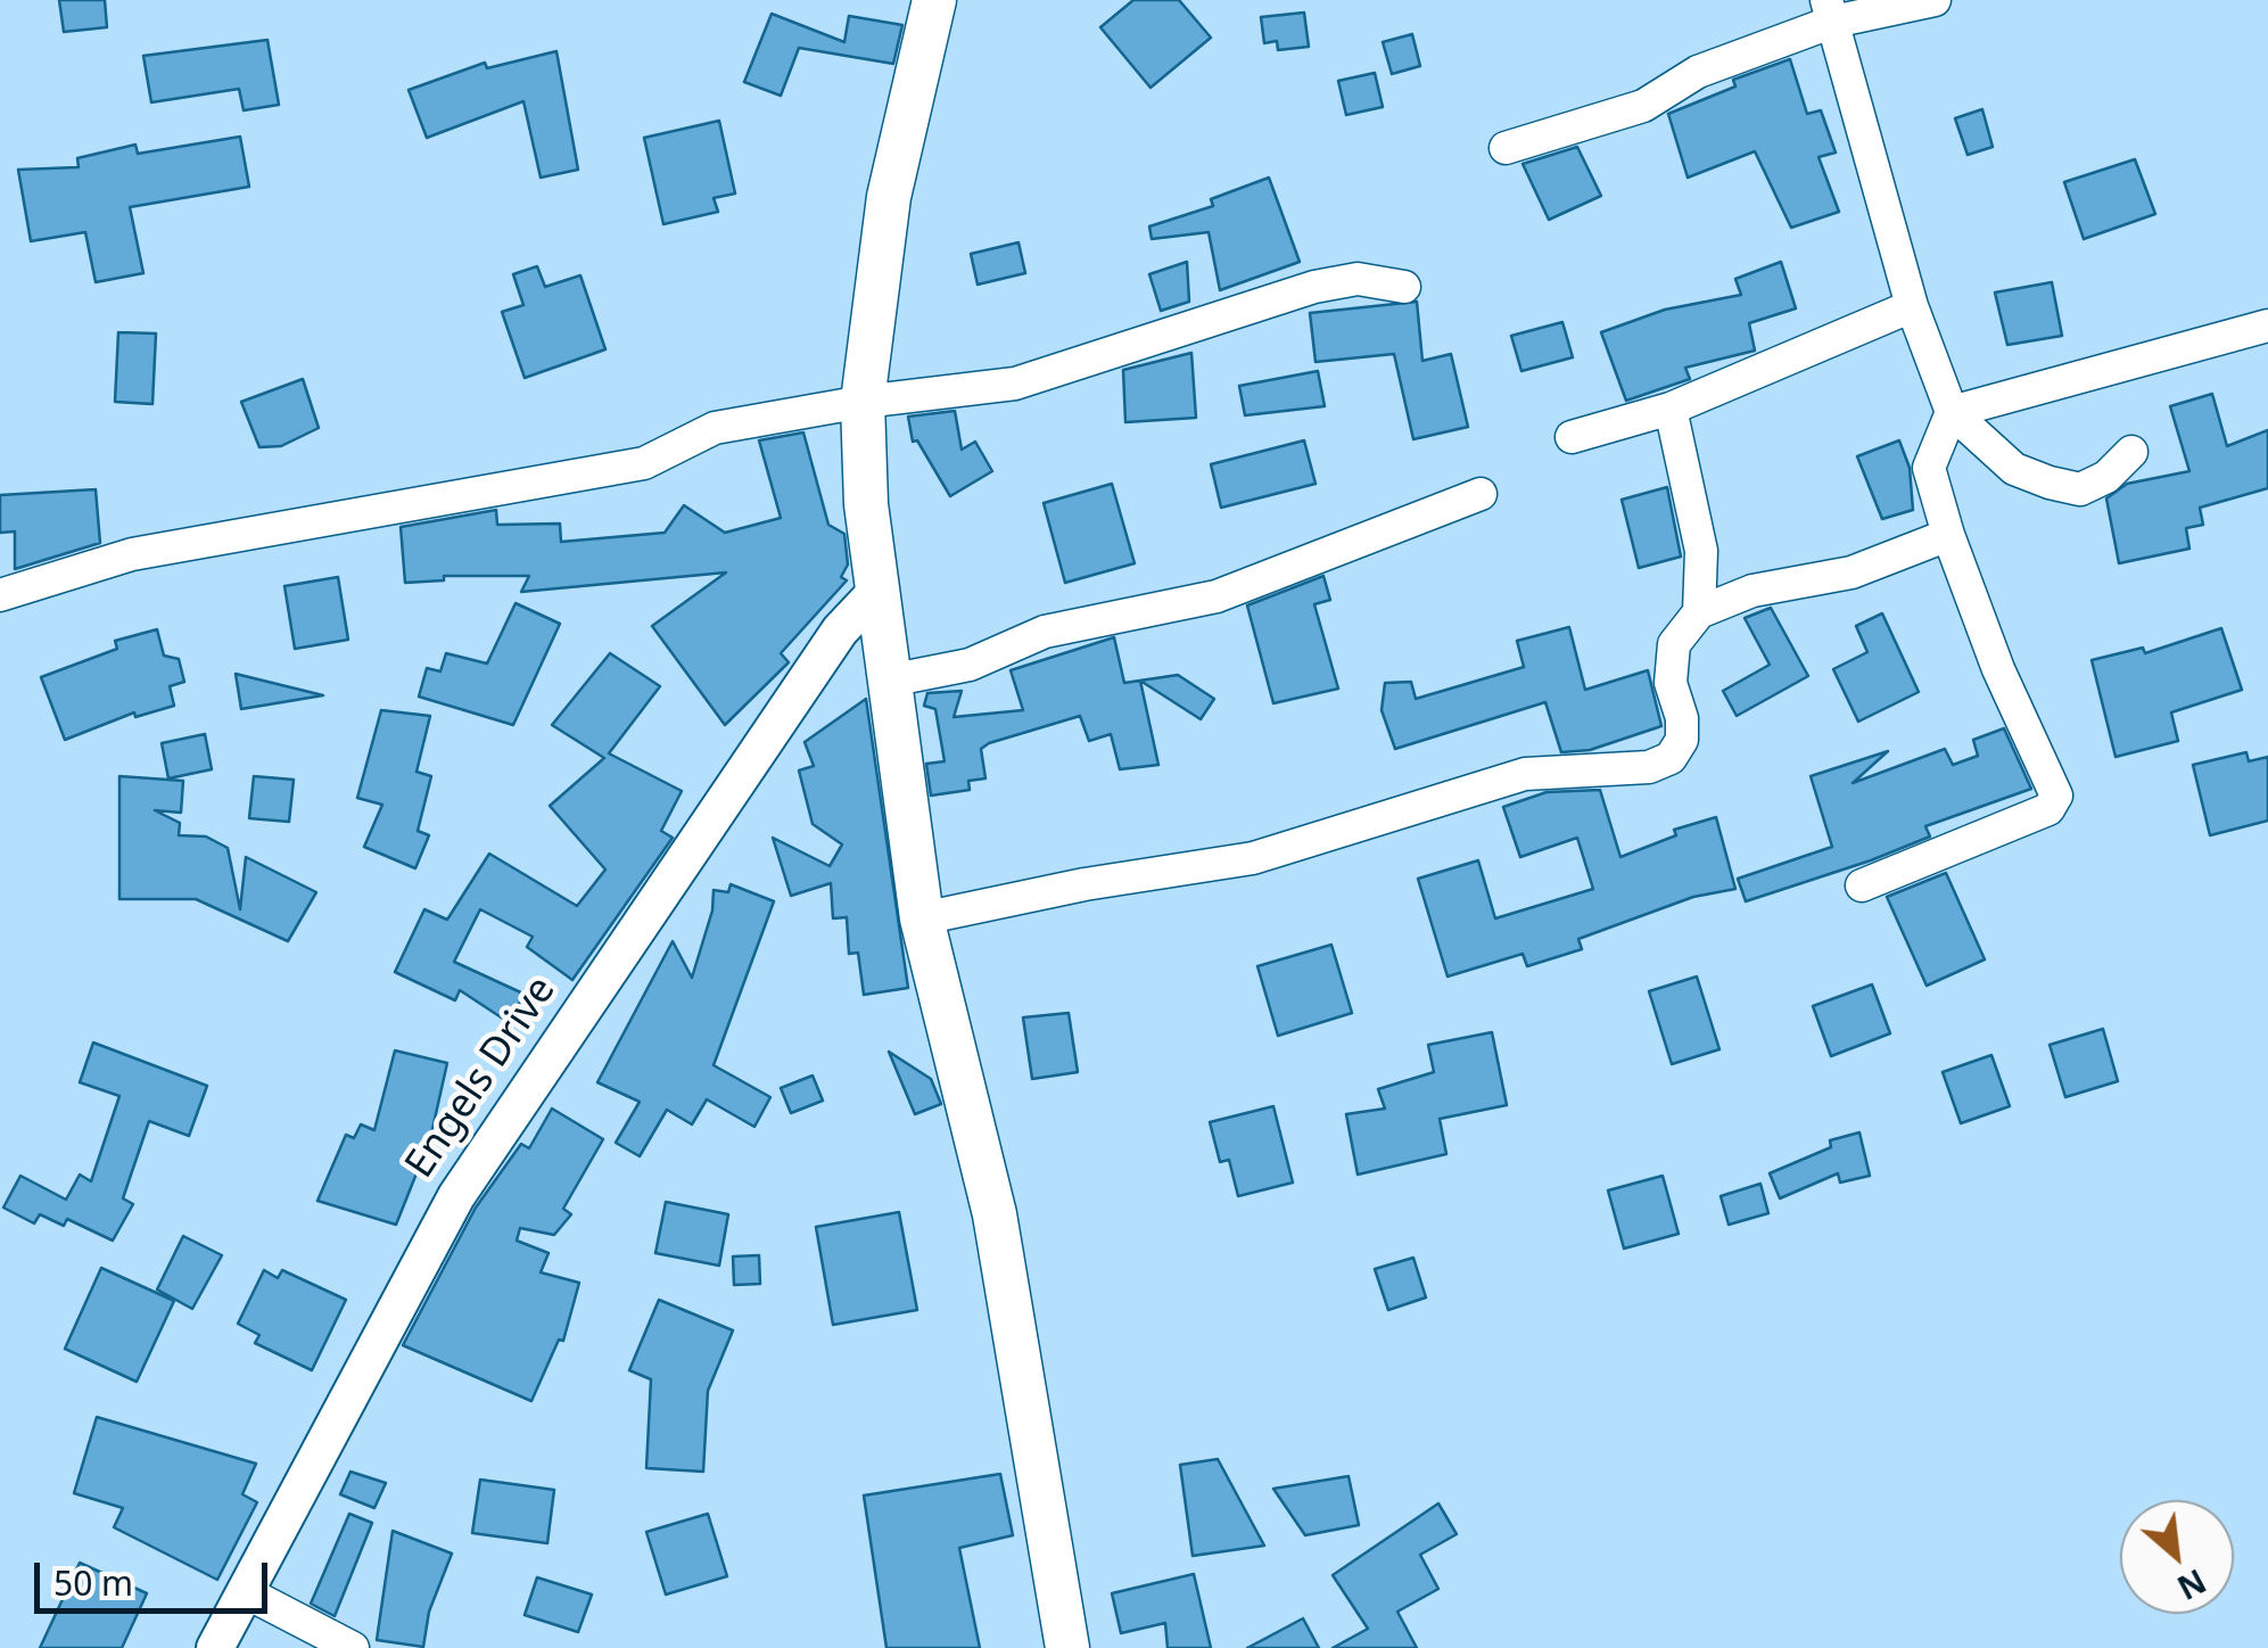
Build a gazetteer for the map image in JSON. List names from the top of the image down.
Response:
{
  "streets": {
    "street": ["Engels Drive"]
  },
  "scale_bar": "50 m",
  "north": "bottom right"
}
